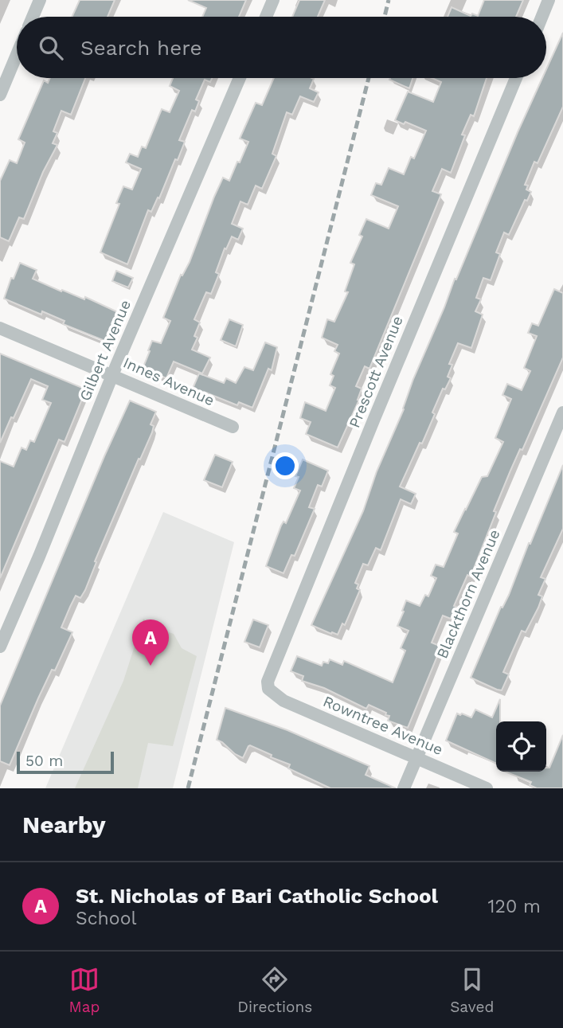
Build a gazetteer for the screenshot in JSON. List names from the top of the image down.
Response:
{
  "streets": {
    "street": [
      "Gilbert Avenue",
      "Prescott Avenue",
      "Innes Avenue",
      "Blackthorn Avenue",
      "Rowntree Avenue"
    ]
  },
  "crossings": [
    ["Gilbert Avenue", "Innes Avenue"],
    ["Prescott Avenue", "Rowntree Avenue"],
    ["Blackthorn Avenue", "Rowntree Avenue"]
  ],
  "scale_bar": "50 m",
  "page": {
    "search": "Search here",
    "pins": "A",
    "scale": "50 m",
    "heading": "Nearby",
    "list": [
      {
        "mark": "A",
        "name": "St. Nicholas of Bari Catholic School",
        "note": "School",
        "value": "120 m"
      }
    ],
    "nav": ["Map", "Directions", "Saved"]
  }
}
